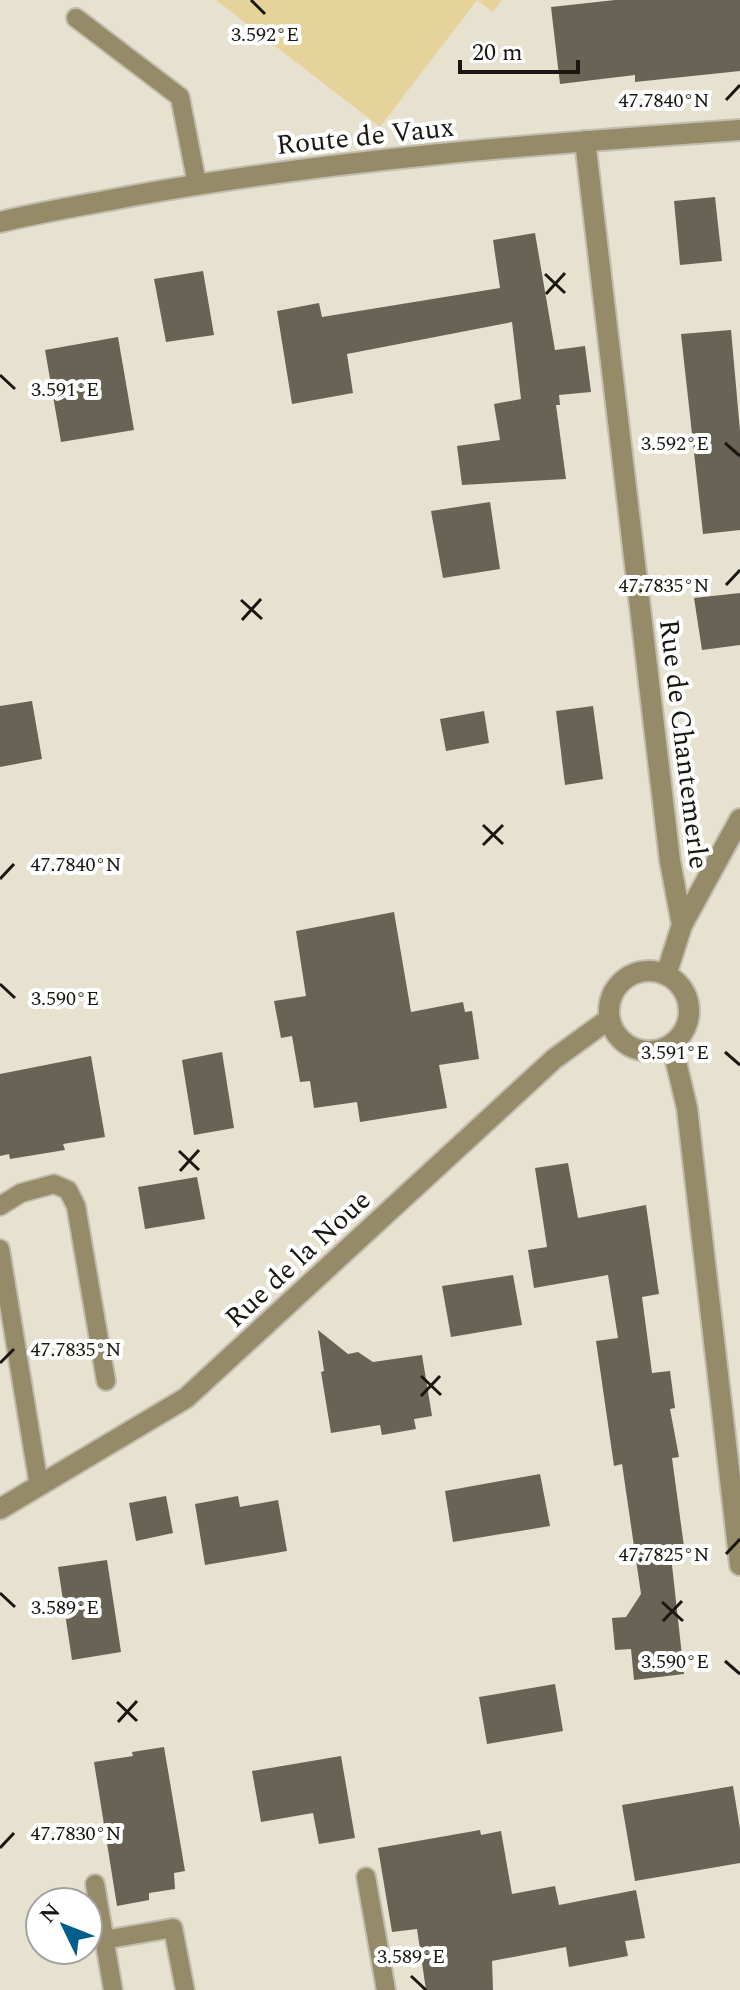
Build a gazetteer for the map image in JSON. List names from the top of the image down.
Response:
{
  "streets": {
    "street": ["Route de Vaux", "Rue de Chantemerle", "Rue de la Noue"]
  },
  "crossings": [
    ["Route de Vaux", "Rue de Chantemerle"]
  ],
  "scale_bar": "20 m",
  "north": "top left",
  "coordinates": [
    "3.592°E",
    "47.7840°N",
    "3.591°E",
    "47.7835°N",
    "3.590°E",
    "47.7825°N",
    "3.589°E",
    "47.7830°N"
  ]
}
